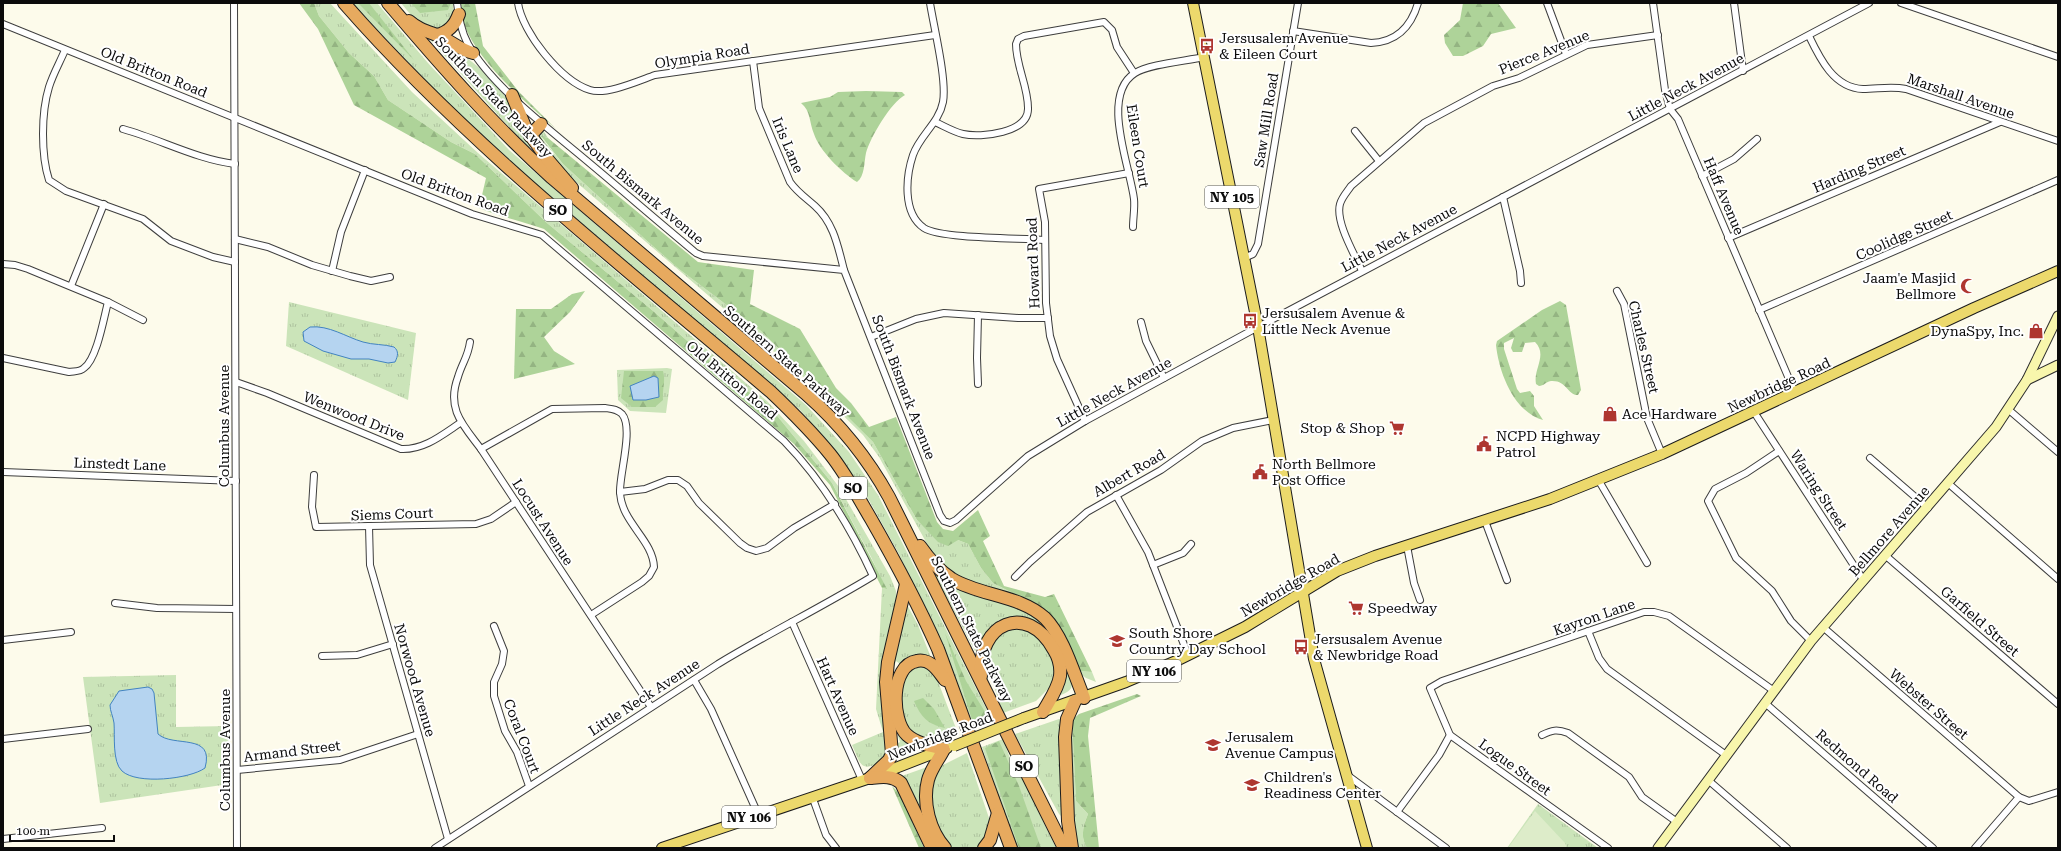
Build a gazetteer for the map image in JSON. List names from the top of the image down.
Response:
{
  "streets": {
    "highway": ["Southern State Parkway", "SO"],
    "main road": [
      "NY 105",
      "Newbridge Road",
      "Bellmore Avenue",
      "NY 106"
    ],
    "street": [
      "Pierce Avenue",
      "Olympia Road",
      "Old Britton Road",
      "Little Neck Avenue",
      "Marshall Avenue",
      "Saw Mill Road",
      "Iris Lane",
      "Eileen Court",
      "Harding Street",
      "South Bismark Avenue",
      "Haff Avenue",
      "Coolidge Street",
      "Howard Road",
      "Charles Street",
      "Wenwood Drive",
      "Columbus Avenue",
      "Linstedt Lane",
      "Albert Road",
      "Waring Street",
      "Siems Court",
      "Locust Avenue",
      "Kayron Lane",
      "Garfield Street",
      "Norwood Avenue",
      "Hart Avenue",
      "Webster Street",
      "Coral Court",
      "Armand Street",
      "Redmond Road",
      "Logue Street"
    ]
  },
  "crossings": [
    ["Pierce Avenue", "Little Neck Avenue"],
    ["Pierce Avenue", "Haff Avenue"],
    ["Olympia Road", "Iris Lane"],
    ["Old Britton Road", "Little Neck Avenue"],
    ["Old Britton Road", "Columbus Avenue"],
    ["Little Neck Avenue", "Marshall Avenue"],
    ["Little Neck Avenue", "South Bismark Avenue"],
    ["Little Neck Avenue", "Haff Avenue"],
    ["Little Neck Avenue", "NY 105"],
    ["Little Neck Avenue", "Howard Road"],
    ["Little Neck Avenue", "Locust Avenue"],
    ["Little Neck Avenue", "Norwood Avenue"],
    ["Little Neck Avenue", "Hart Avenue"],
    ["Little Neck Avenue", "Coral Court"],
    ["Marshall Avenue", "Harding Street"],
    ["Saw Mill Road", "NY 105"],
    ["Iris Lane", "South Bismark Avenue"],
    ["Eileen Court", "Howard Road"],
    ["Harding Street", "Haff Avenue"],
    ["Haff Avenue", "Coolidge Street"],
    ["Haff Avenue", "Newbridge Road"],
    ["NY 105", "Newbridge Road"],
    ["NY 105", "Albert Road"],
    ["Charles Street", "Newbridge Road"],
    ["Newbridge Road", "Waring Street"],
    ["Newbridge Road", "Hart Avenue"],
    ["Wenwood Drive", "Columbus Avenue"],
    ["Wenwood Drive", "Locust Avenue"],
    ["Columbus Avenue", "Linstedt Lane"],
    ["Columbus Avenue", "Armand Street"],
    ["Waring Street", "Bellmore Avenue"],
    ["Siems Court", "Locust Avenue"],
    ["Siems Court", "Norwood Avenue"],
    ["Bellmore Avenue", "Kayron Lane"],
    ["Bellmore Avenue", "Garfield Street"],
    ["Bellmore Avenue", "Webster Street"],
    ["Bellmore Avenue", "Redmond Road"],
    ["Kayron Lane", "Logue Street"],
    ["Norwood Avenue", "Armand Street"]
  ],
  "places": {
    "bus stop": ["Jersusalem Avenue & Eileen Court", "Jersusalem Avenue & Little Neck Avenue", "Jersusalem Avenue & Newbridge Road"],
    "mosque": ["Jaam'e Masjid Bellmore"],
    "shop": ["DynaSpy, Inc.", "Ace Hardware"],
    "supermarket": ["Stop & Shop", "Speedway"],
    "public building": ["NCPD Highway Patrol", "North Bellmore Post Office"],
    "school or university": ["South Shore Country Day School", "Jerusalem Avenue Campus", "Children's Readiness Center"]
  },
  "scale_bar": "100 m"
}
